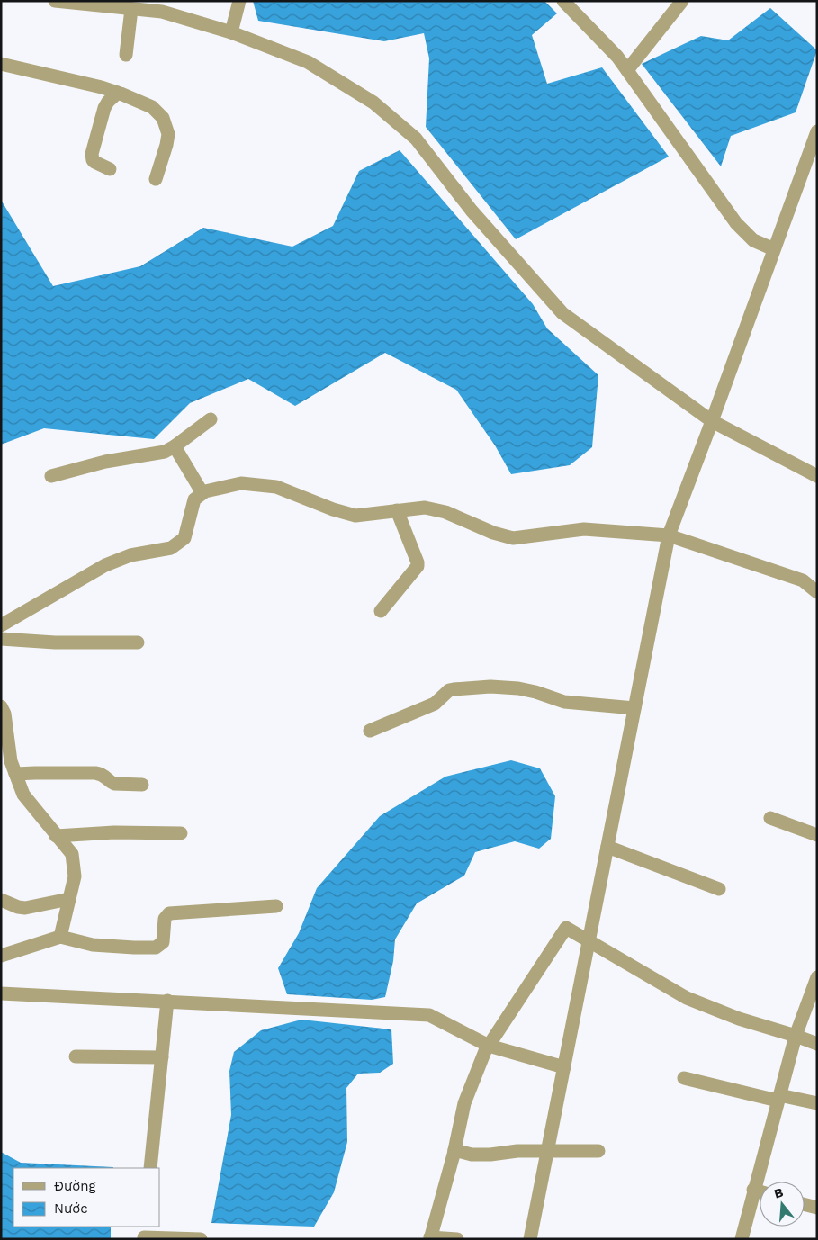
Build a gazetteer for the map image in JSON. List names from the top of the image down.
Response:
{
  "legend": ["Đường", "Nước"],
  "north": "top"
}
